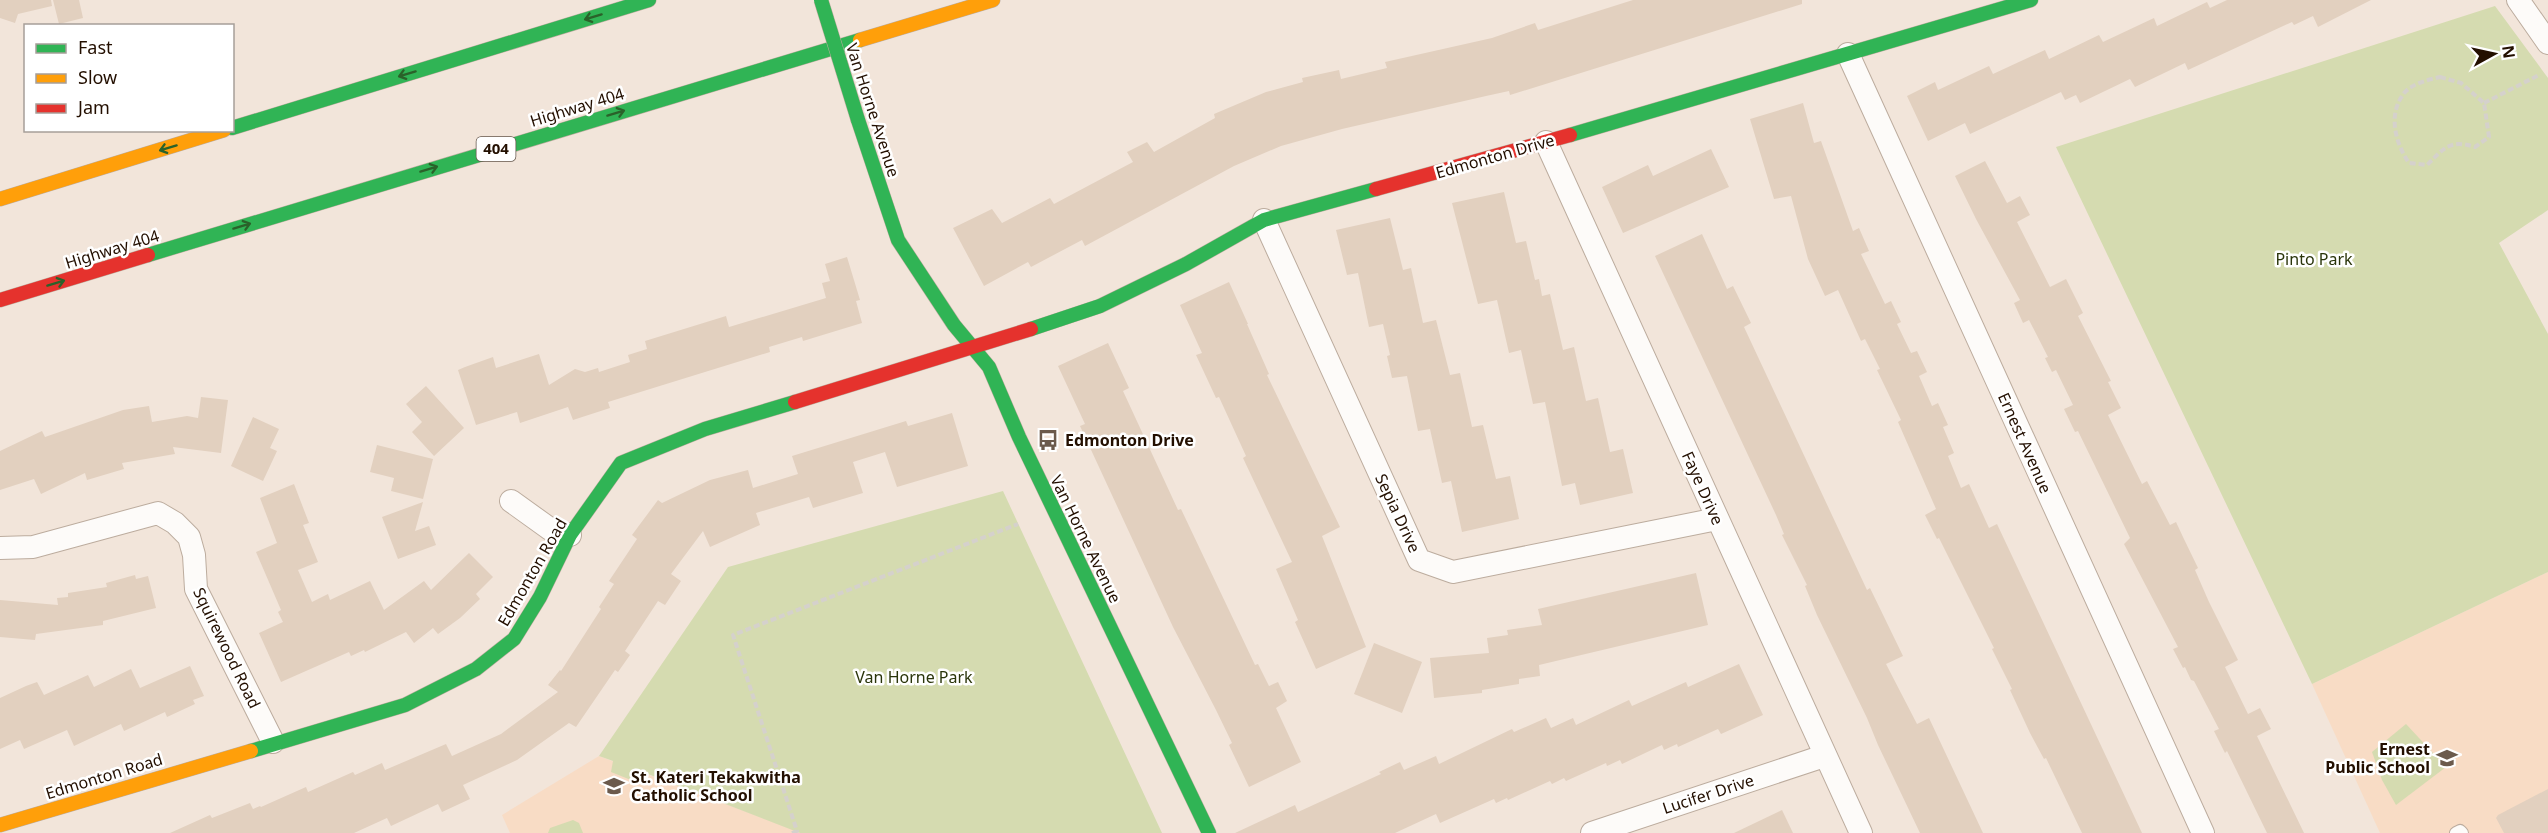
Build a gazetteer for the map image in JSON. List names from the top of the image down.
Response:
{
  "streets": {
    "main road": [
      "Highway 404",
      "Van Horne Avenue",
      "404",
      "Edmonton Drive",
      "Edmonton Road"
    ],
    "street": [
      "Ernest Avenue",
      "Faye Drive",
      "Sepia Drive",
      "Squirewood Road",
      "Lucifer Drive"
    ]
  },
  "crossings": [
    ["Van Horne Avenue", "Edmonton Drive"],
    ["Van Horne Avenue", "Edmonton Road"],
    ["Edmonton Drive", "Ernest Avenue"],
    ["Edmonton Drive", "Faye Drive"],
    ["Edmonton Drive", "Sepia Drive"],
    ["Edmonton Drive", "Edmonton Road"],
    ["Faye Drive", "Sepia Drive"],
    ["Faye Drive", "Lucifer Drive"],
    ["Edmonton Road", "Squirewood Road"]
  ],
  "parks": ["Pinto Park", "Van Horne Park"],
  "places": {
    "bus stop": ["Edmonton Drive"],
    "school or university": ["Ernest Public School", "St. Kateri Tekakwitha Catholic School"]
  },
  "legend": ["Fast", "Slow", "Jam"],
  "north": "right"
}
